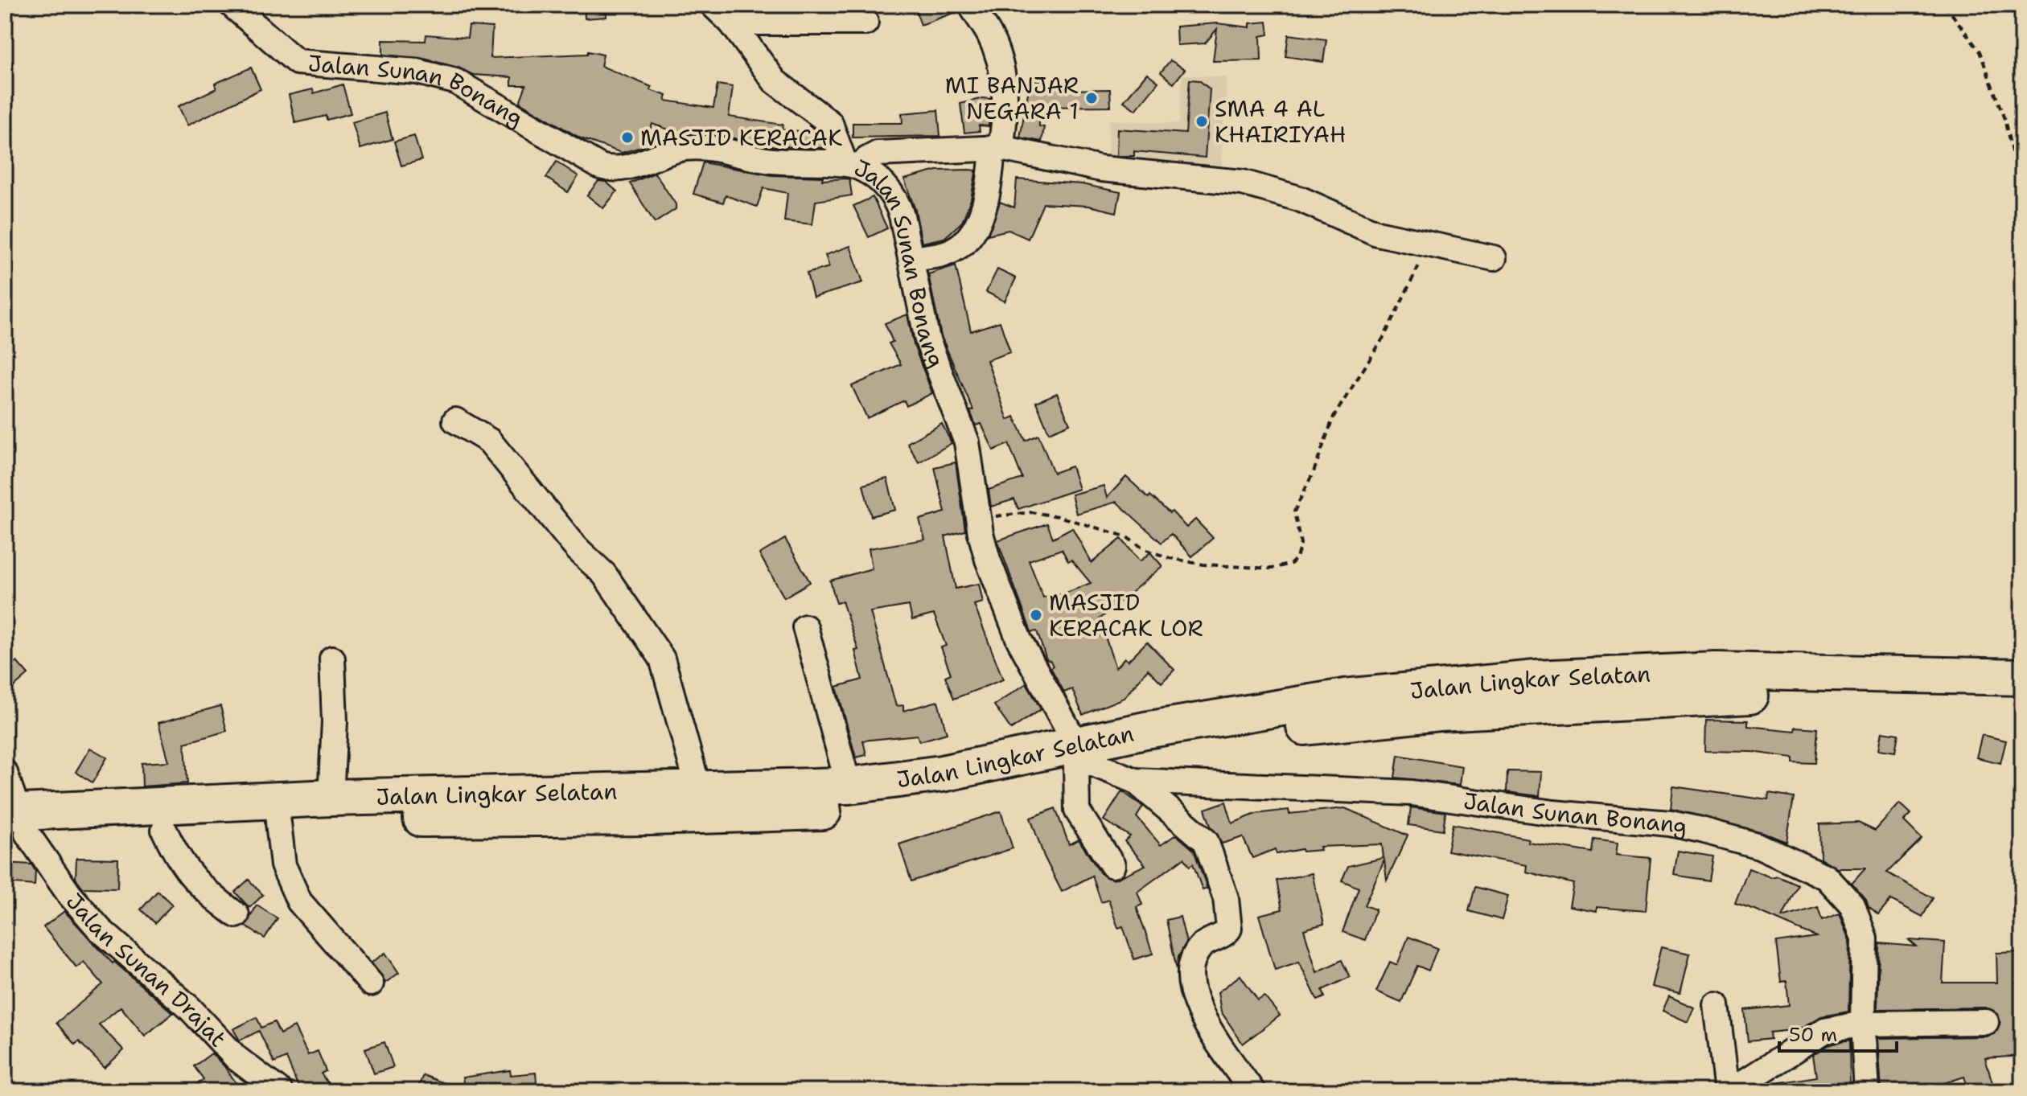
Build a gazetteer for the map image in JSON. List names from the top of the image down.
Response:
{
  "streets": {
    "highway": ["Jalan Lingkar Selatan"],
    "street": ["Jalan Sunan Bonang", "Jalan Sunan Drajat"]
  },
  "crossings": [
    ["Jalan Sunan Bonang", "Jalan Lingkar Selatan"],
    ["Jalan Lingkar Selatan", "Jalan Sunan Drajat"]
  ],
  "places": [
    "MI BANJAR NEGARA 1",
    "SMA 4 AL KHAIRIYAH",
    "MASJID KERACAK",
    "MASJID KERACAK LOR"
  ],
  "scale_bar": "50 m"
}
